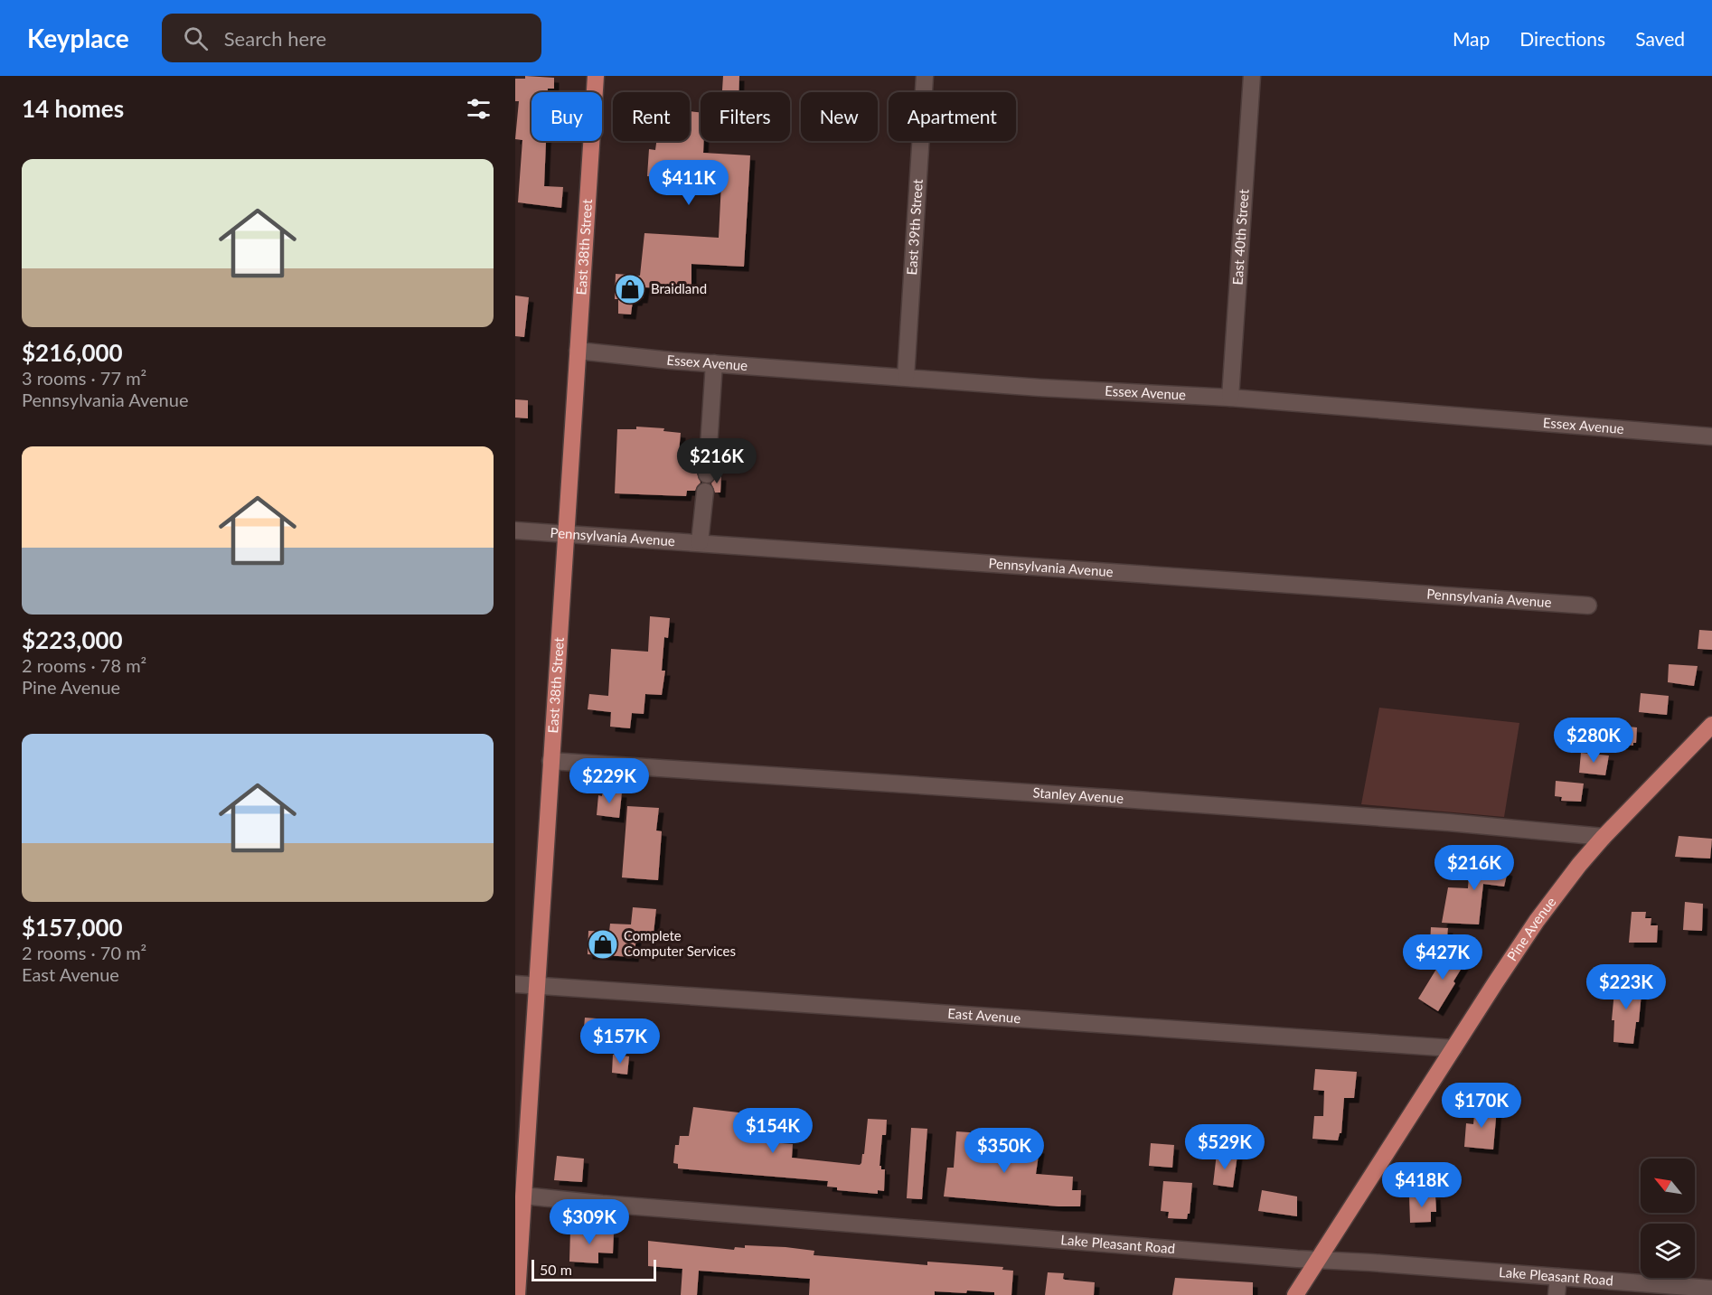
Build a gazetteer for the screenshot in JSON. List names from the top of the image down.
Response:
{
  "streets": {
    "main road": ["East 38th Street", "Pine Avenue"],
    "street": [
      "East 39th Street",
      "East 40th Street",
      "Essex Avenue",
      "Pennsylvania Avenue",
      "Stanley Avenue",
      "East Avenue",
      "Lake Pleasant Road"
    ]
  },
  "crossings": [
    ["East 39th Street", "Essex Avenue"],
    ["East 40th Street", "Essex Avenue"],
    ["East 38th Street", "Essex Avenue"],
    ["East 38th Street", "Pennsylvania Avenue"],
    ["East 38th Street", "Stanley Avenue"],
    ["East 38th Street", "East Avenue"],
    ["East 38th Street", "Lake Pleasant Road"],
    ["Stanley Avenue", "Pine Avenue"],
    ["Pine Avenue", "East Avenue"],
    ["Pine Avenue", "Lake Pleasant Road"]
  ],
  "places": {
    "shop": ["Braidland", "Complete Computer Services"]
  },
  "scale_bar": "50 m",
  "north": "top left",
  "page": {
    "header": "Keyplace",
    "search": "Search here",
    "nav": ["Map", "Directions", "Saved"],
    "heading": "14 homes",
    "chip": [
      "Buy",
      "Rent",
      "Filters",
      "New",
      "Apartment"
    ],
    "list": [
      {
        "name": "$216,000",
        "note": "3 rooms · 77 m² · Pennsylvania Avenue"
      },
      {
        "name": "$223,000",
        "note": "2 rooms · 78 m² · Pine Avenue"
      },
      {
        "name": "$157,000",
        "note": "2 rooms · 70 m² · East Avenue"
      }
    ],
    "price": [
      "$411K",
      "$216K",
      "$280K",
      "$229K",
      "$216K",
      "$427K",
      "$223K",
      "$157K",
      "$170K",
      "$154K",
      "$529K",
      "$350K",
      "$418K",
      "$309K"
    ],
    "scale": "50 m"
  }
}
